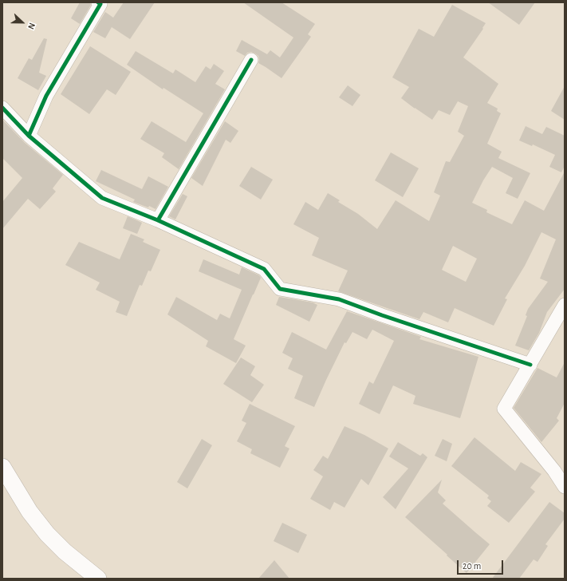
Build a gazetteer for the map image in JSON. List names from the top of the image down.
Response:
{
  "scale_bar": "20 m",
  "north": "right"
}
